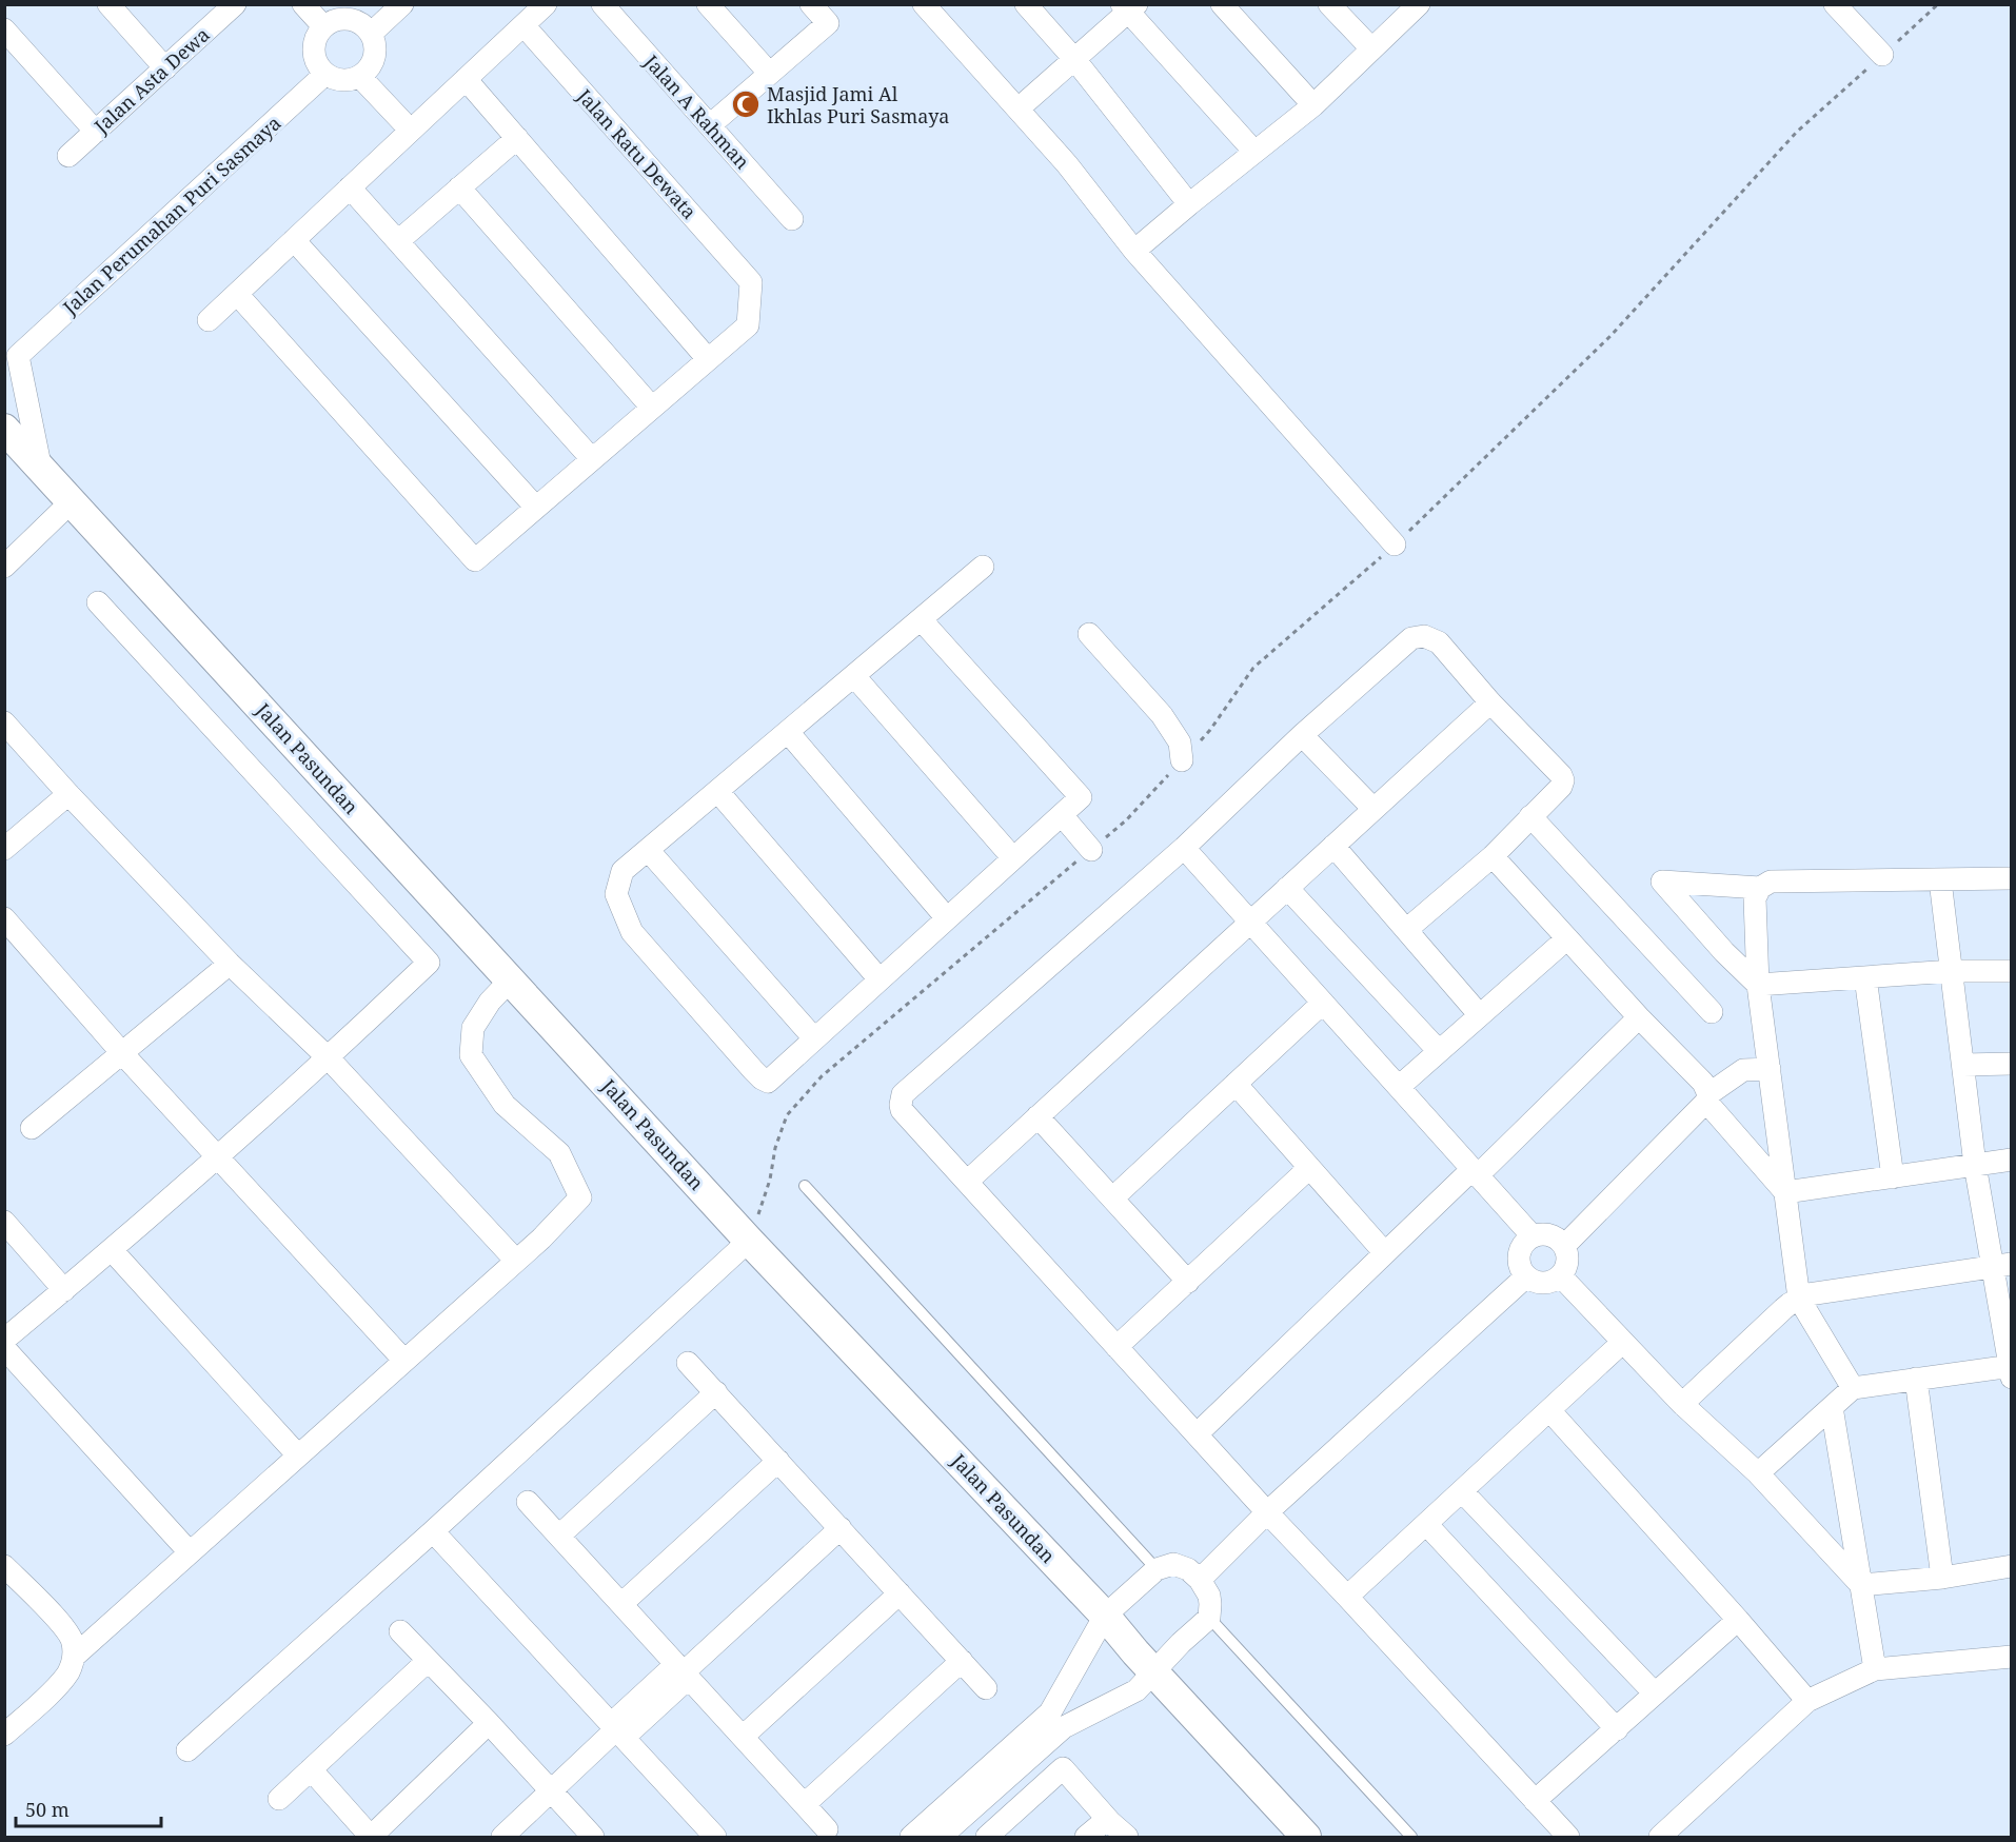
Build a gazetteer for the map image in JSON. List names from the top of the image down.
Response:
{
  "streets": {
    "street": [
      "Jalan Asta Dewa",
      "Jalan A Rahman",
      "Jalan Ratu Dewata",
      "Jalan Perumahan Puri Sasmaya",
      "Jalan Pasundan"
    ]
  },
  "crossings": [
    ["Jalan Perumahan Puri Sasmaya", "Jalan Pasundan"]
  ],
  "places": {
    "mosque": ["Masjid Jami Al Ikhlas Puri Sasmaya"]
  },
  "scale_bar": "50 m"
}
